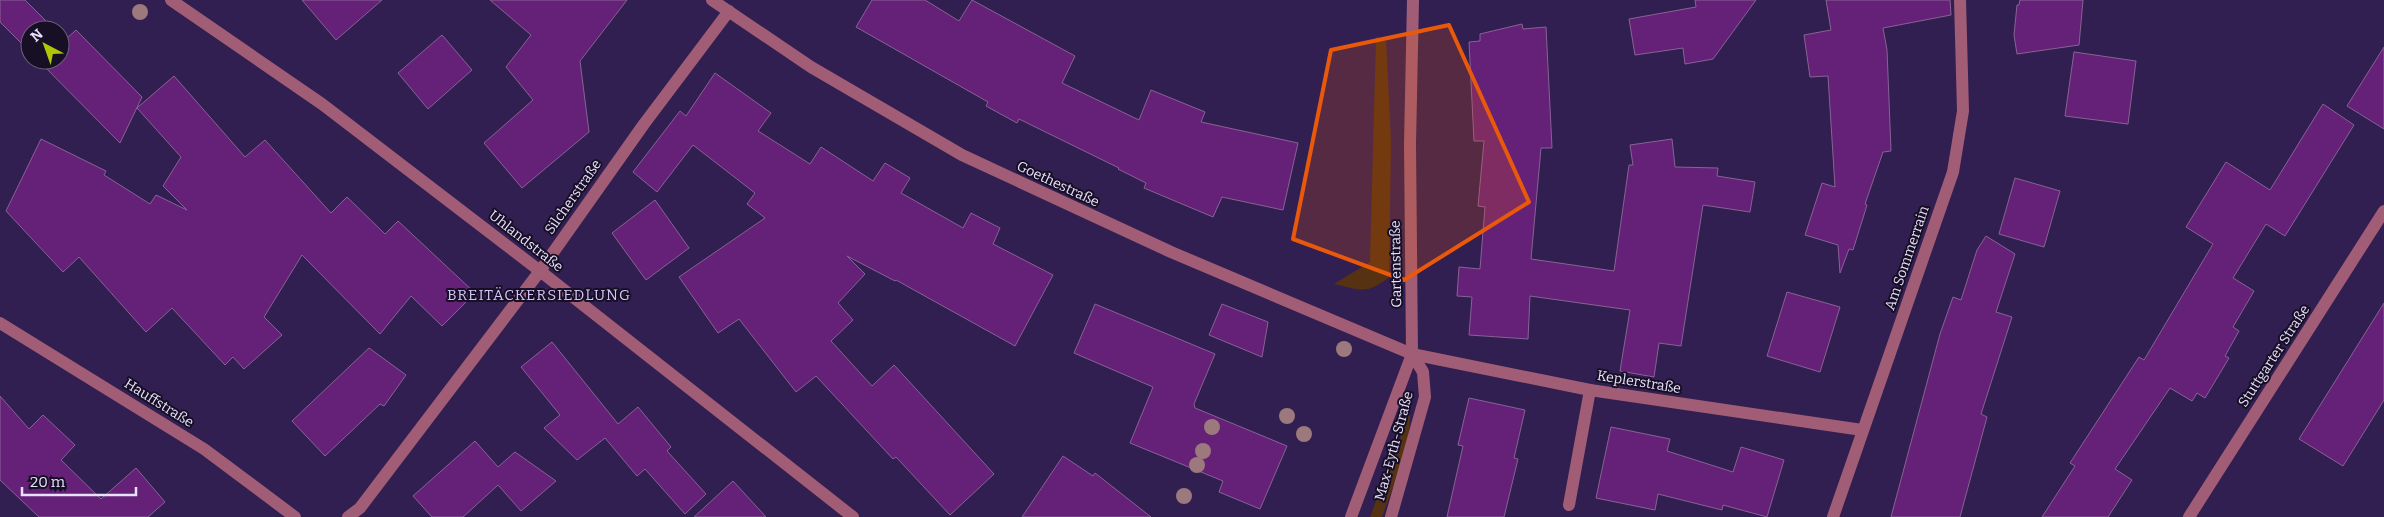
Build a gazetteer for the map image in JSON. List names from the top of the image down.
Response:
{
  "streets": {
    "street": [
      "Goethestraße",
      "Silcherstraße",
      "Uhlandstraße",
      "Am Sommerrain",
      "Gartenstraße",
      "Stuttgarter Straße",
      "Keplerstraße",
      "Hauffstraße",
      "Max-Eyth-Straße"
    ]
  },
  "crossings": [
    ["Goethestraße", "Silcherstraße"],
    ["Goethestraße", "Gartenstraße"],
    ["Goethestraße", "Keplerstraße"],
    ["Goethestraße", "Max-Eyth-Straße"],
    ["Silcherstraße", "Uhlandstraße"],
    ["Am Sommerrain", "Keplerstraße"],
    ["Gartenstraße", "Keplerstraße"],
    ["Gartenstraße", "Max-Eyth-Straße"],
    ["Keplerstraße", "Max-Eyth-Straße"]
  ],
  "districts": ["BREITÄCKERSIEDLUNG"],
  "scale_bar": "20 m",
  "north": "top left"
}
